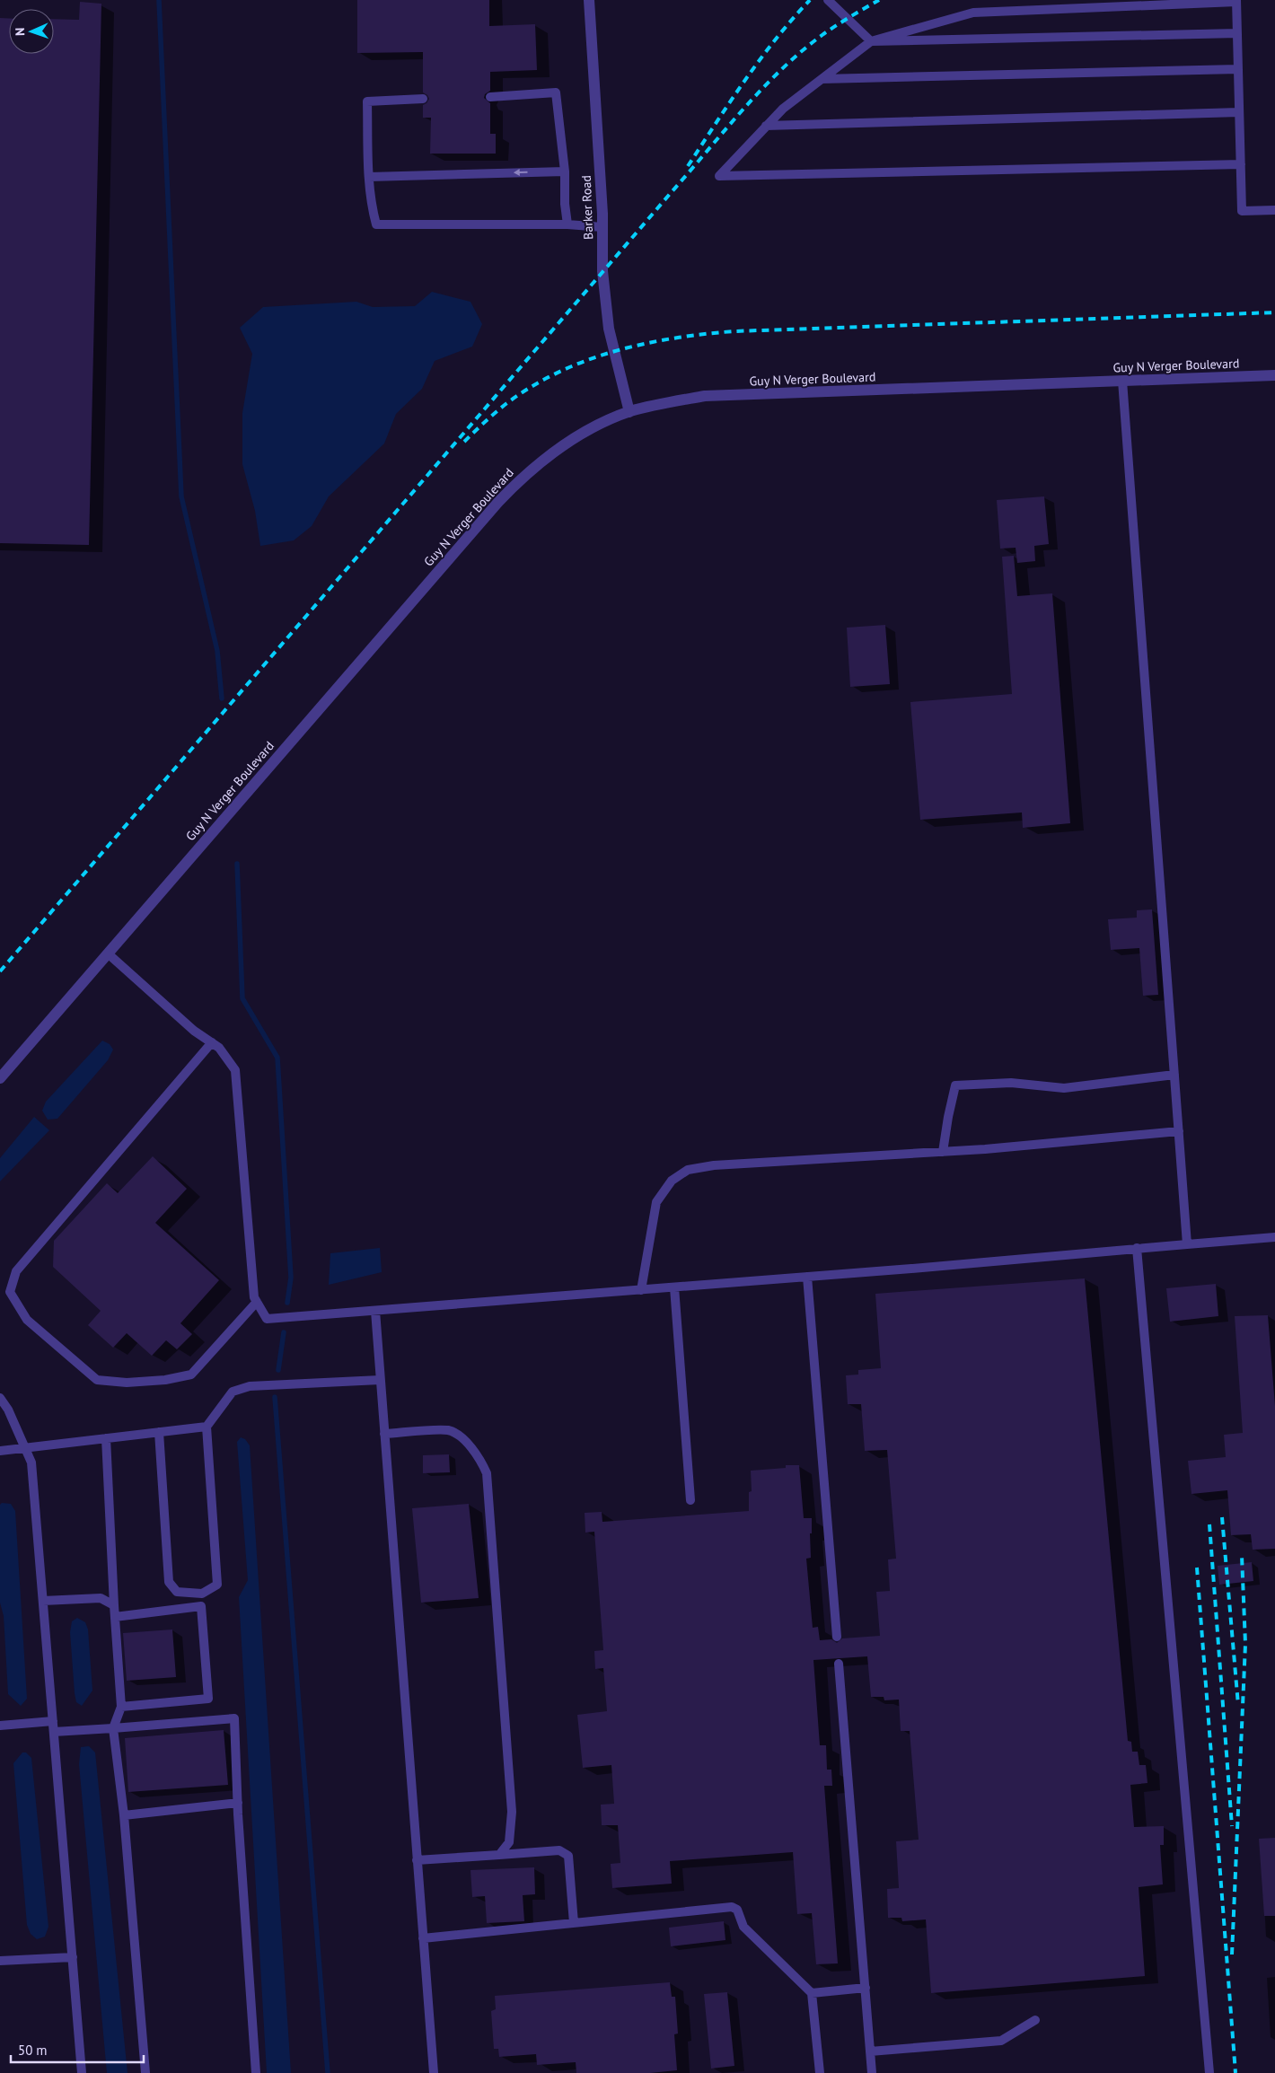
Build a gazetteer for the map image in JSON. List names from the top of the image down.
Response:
{
  "streets": {
    "street": ["Barker Road", "Guy N Verger Boulevard"]
  },
  "crossings": [
    ["Barker Road", "Guy N Verger Boulevard"]
  ],
  "scale_bar": "50 m",
  "north": "left"
}
